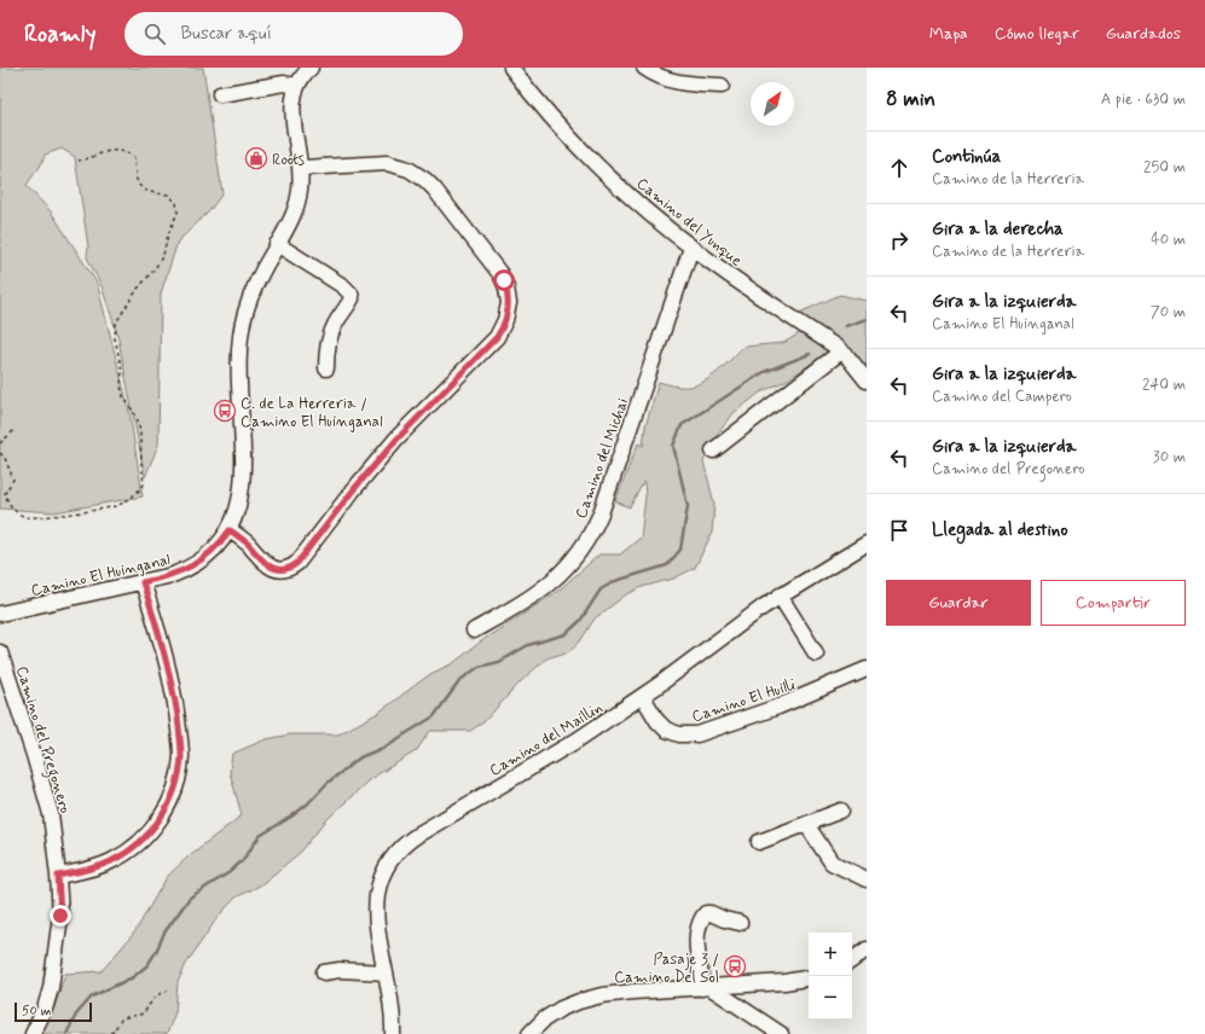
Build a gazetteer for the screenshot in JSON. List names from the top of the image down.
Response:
{
  "streets": {
    "street": [
      "Camino del Yunque",
      "Camino del Michai",
      "Camino El Huinganal",
      "Camino El Huilli",
      "Camino del Maillin",
      "Camino del Pregonero"
    ]
  },
  "crossings": [
    ["Camino del Yunque", "Camino del Michai"],
    ["Camino El Huilli", "Camino del Maillin"]
  ],
  "places": {
    "shop": ["Roots"],
    "bus stop": ["C. de La Herreria / Camino El Huinganal", "Pasaje 3 / Camino Del Sol"]
  },
  "scale_bar": "50 m",
  "north": "top right",
  "page": {
    "header": "Roamly",
    "search": "Buscar aquí",
    "nav": ["Mapa", "Cómo llegar", "Guardados"],
    "heading": ["8 min", "A pie · 630 m"],
    "list": [
      ["Continúa", "Camino de la Herreria", "250 m"],
      ["Gira a la derecha", "Camino de la Herreria", "40 m"],
      ["Gira a la izquierda", "Camino El Huinganal", "70 m"],
      ["Gira a la izquierda", "Camino del Campero", "240 m"],
      ["Gira a la izquierda", "Camino del Pregonero", "30 m"],
      "Llegada al destino"
    ],
    "buttons": ["Guardar", "Compartir"],
    "map_buttons": ["+", "−"],
    "scale": "50 m"
  }
}
